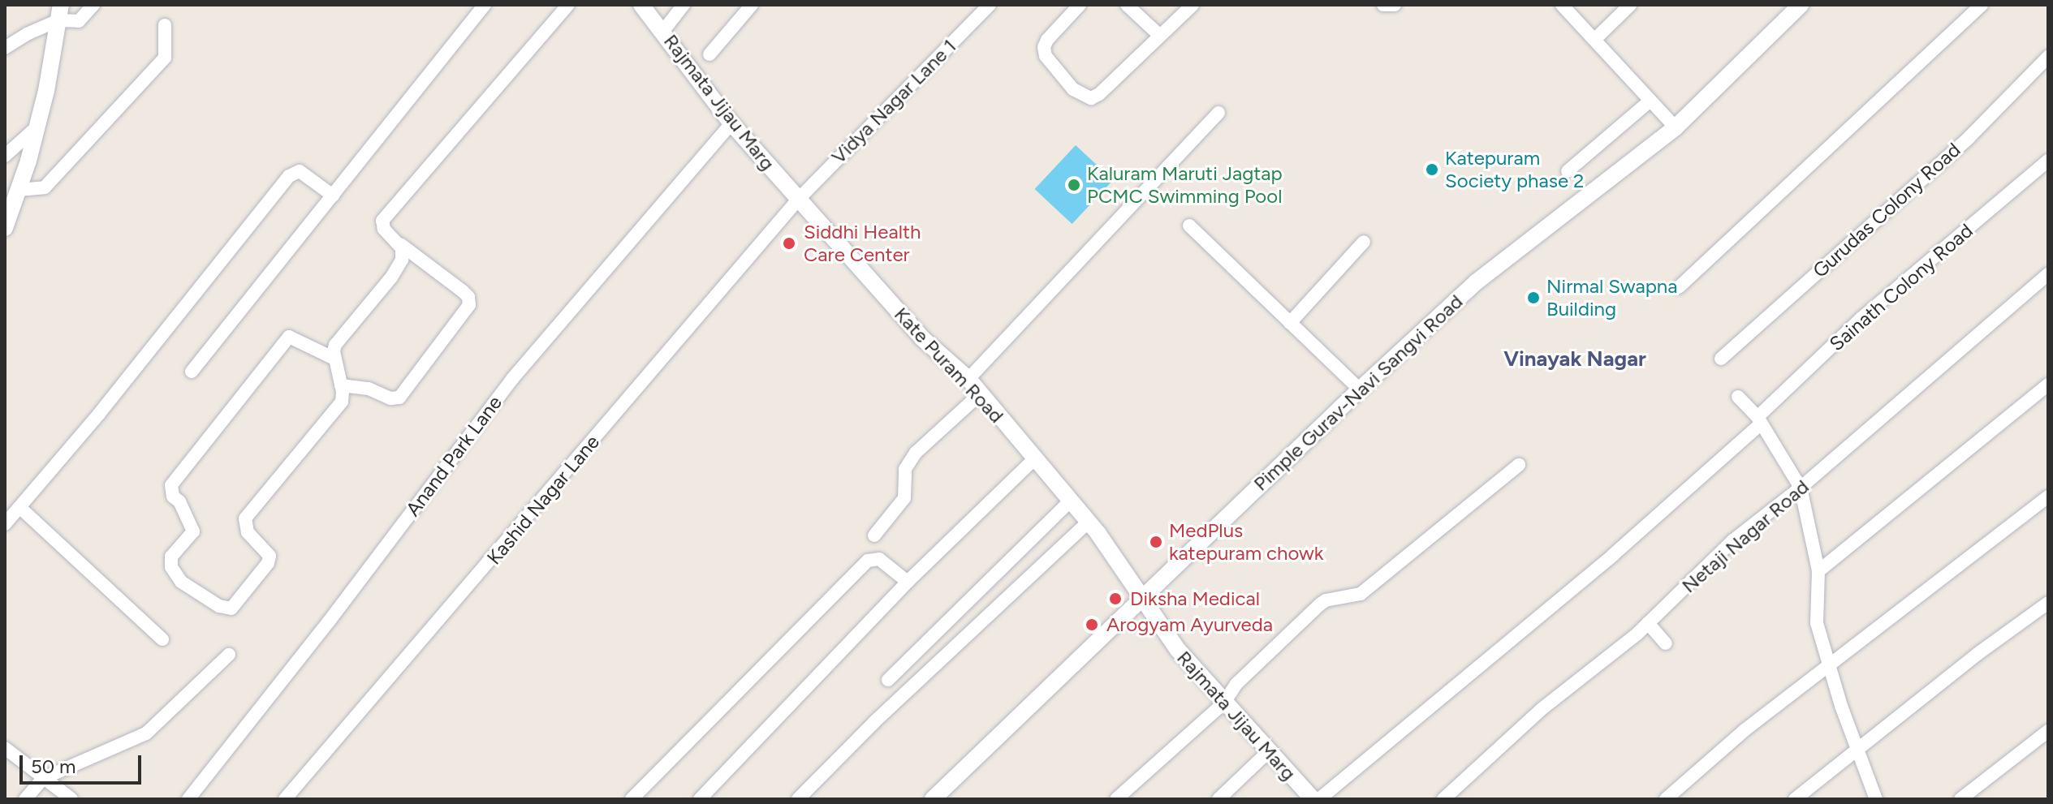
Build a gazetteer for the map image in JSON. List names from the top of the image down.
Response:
{
  "streets": {
    "street": [
      "Vidya Nagar Lane 1",
      "Rajmata Jijau Marg",
      "Gurudas Colony Road",
      "Sainath Colony Road",
      "Kate Puram Road",
      "Pimple Gurav-Navi Sangvi Road",
      "Anand Park Lane",
      "Kashid Nagar Lane",
      "Netaji Nagar Road"
    ]
  },
  "crossings": [
    ["Vidya Nagar Lane 1", "Rajmata Jijau Marg"],
    ["Vidya Nagar Lane 1", "Kate Puram Road"],
    ["Vidya Nagar Lane 1", "Kashid Nagar Lane"],
    ["Rajmata Jijau Marg", "Kate Puram Road"],
    ["Rajmata Jijau Marg", "Pimple Gurav-Navi Sangvi Road"],
    ["Rajmata Jijau Marg", "Anand Park Lane"],
    ["Rajmata Jijau Marg", "Kashid Nagar Lane"],
    ["Kate Puram Road", "Pimple Gurav-Navi Sangvi Road"],
    ["Kate Puram Road", "Kashid Nagar Lane"]
  ],
  "districts": ["Vinayak Nagar"],
  "places": [
    "Katepuram Society phase 2",
    "Kaluram Maruti Jagtap PCMC Swimming Pool",
    "Siddhi Health Care Center",
    "Nirmal Swapna Building",
    "MedPlus katepuram chowk",
    "Diksha Medical",
    "Arogyam Ayurveda"
  ],
  "scale_bar": "50 m"
}
